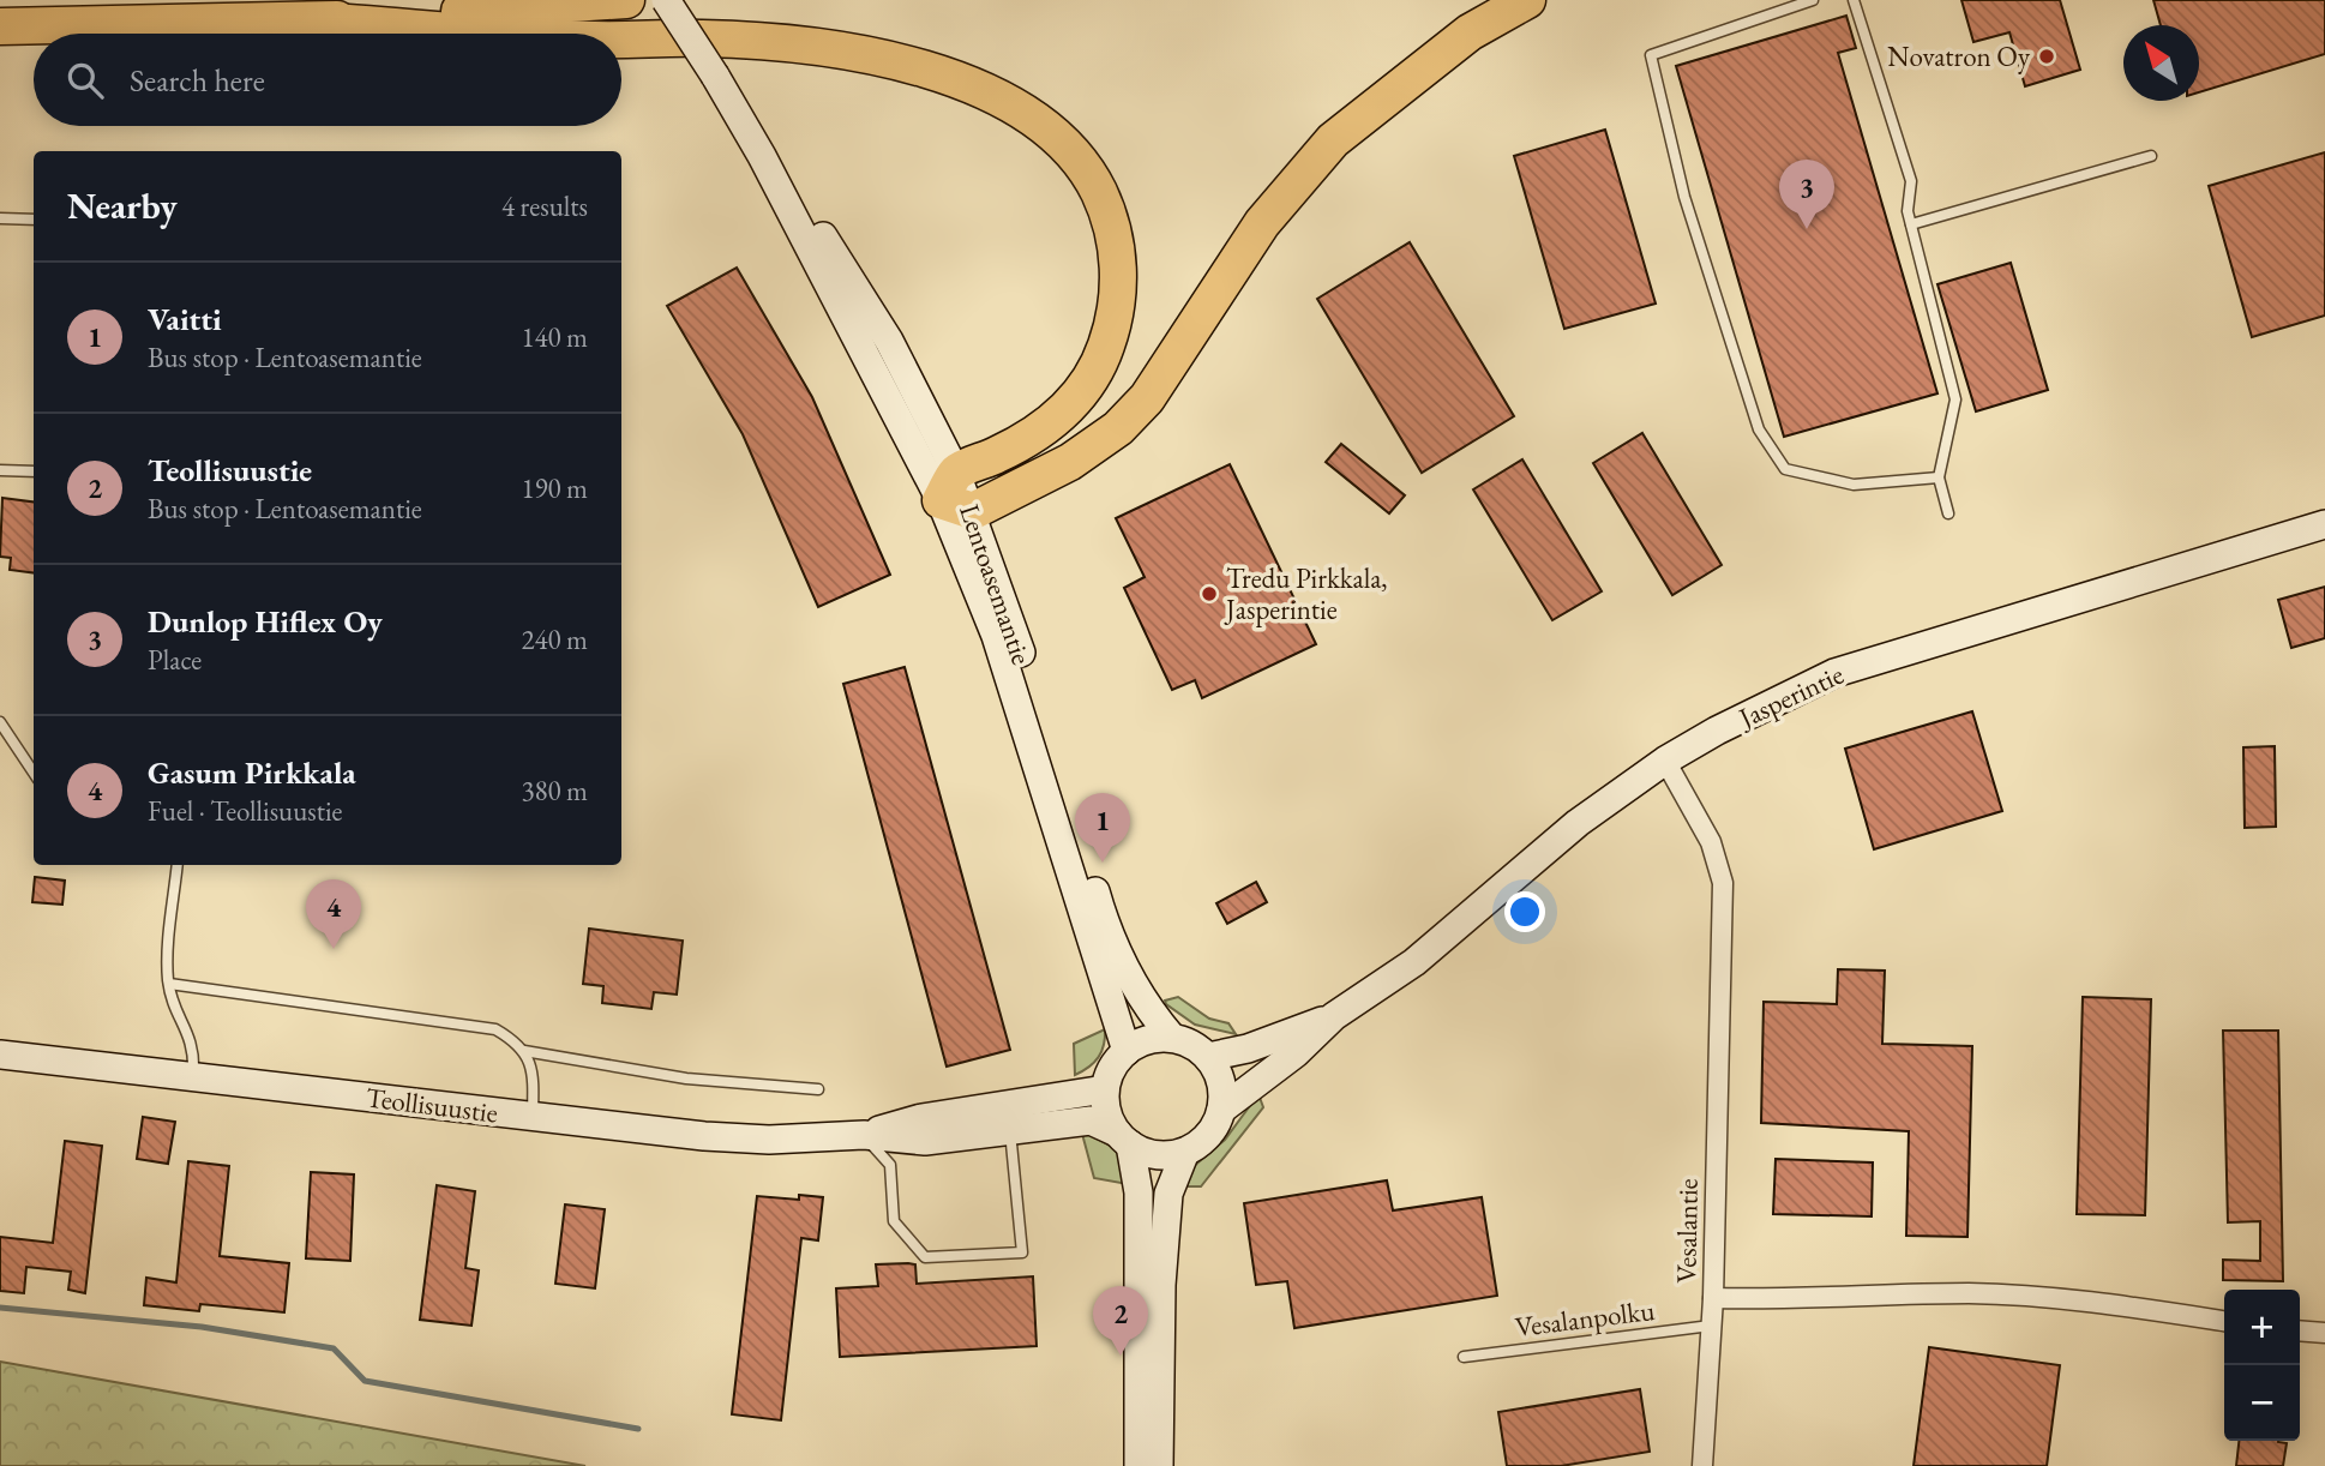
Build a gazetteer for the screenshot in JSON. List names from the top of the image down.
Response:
{
  "streets": {
    "main road": ["Lentoasemantie", "Jasperintie", "Teollisuustie"],
    "street": ["Vesalantie"],
    "lane": ["Vesalanpolku"]
  },
  "crossings": [
    ["Lentoasemantie", "Jasperintie"],
    ["Lentoasemantie", "Teollisuustie"],
    ["Jasperintie", "Teollisuustie"],
    ["Jasperintie", "Vesalantie"]
  ],
  "places": ["Novatron Oy", "Tredu Pirkkala, Jasperintie"],
  "north": "top left",
  "page": {
    "search": "Search here",
    "heading": ["Nearby", "4 results"],
    "pins": [
      "3",
      "1",
      "4",
      "2"
    ],
    "list": [
      {
        "mark": "1",
        "name": "Vaitti",
        "note": "Bus stop · Lentoasemantie",
        "value": "140 m"
      },
      {
        "mark": "2",
        "name": "Teollisuustie",
        "note": "Bus stop · Lentoasemantie",
        "value": "190 m"
      },
      {
        "mark": "3",
        "name": "Dunlop Hiflex Oy",
        "note": "Place",
        "value": "240 m"
      },
      {
        "mark": "4",
        "name": "Gasum Pirkkala",
        "note": "Fuel · Teollisuustie",
        "value": "380 m"
      }
    ],
    "map_buttons": ["+", "−"]
  }
}
